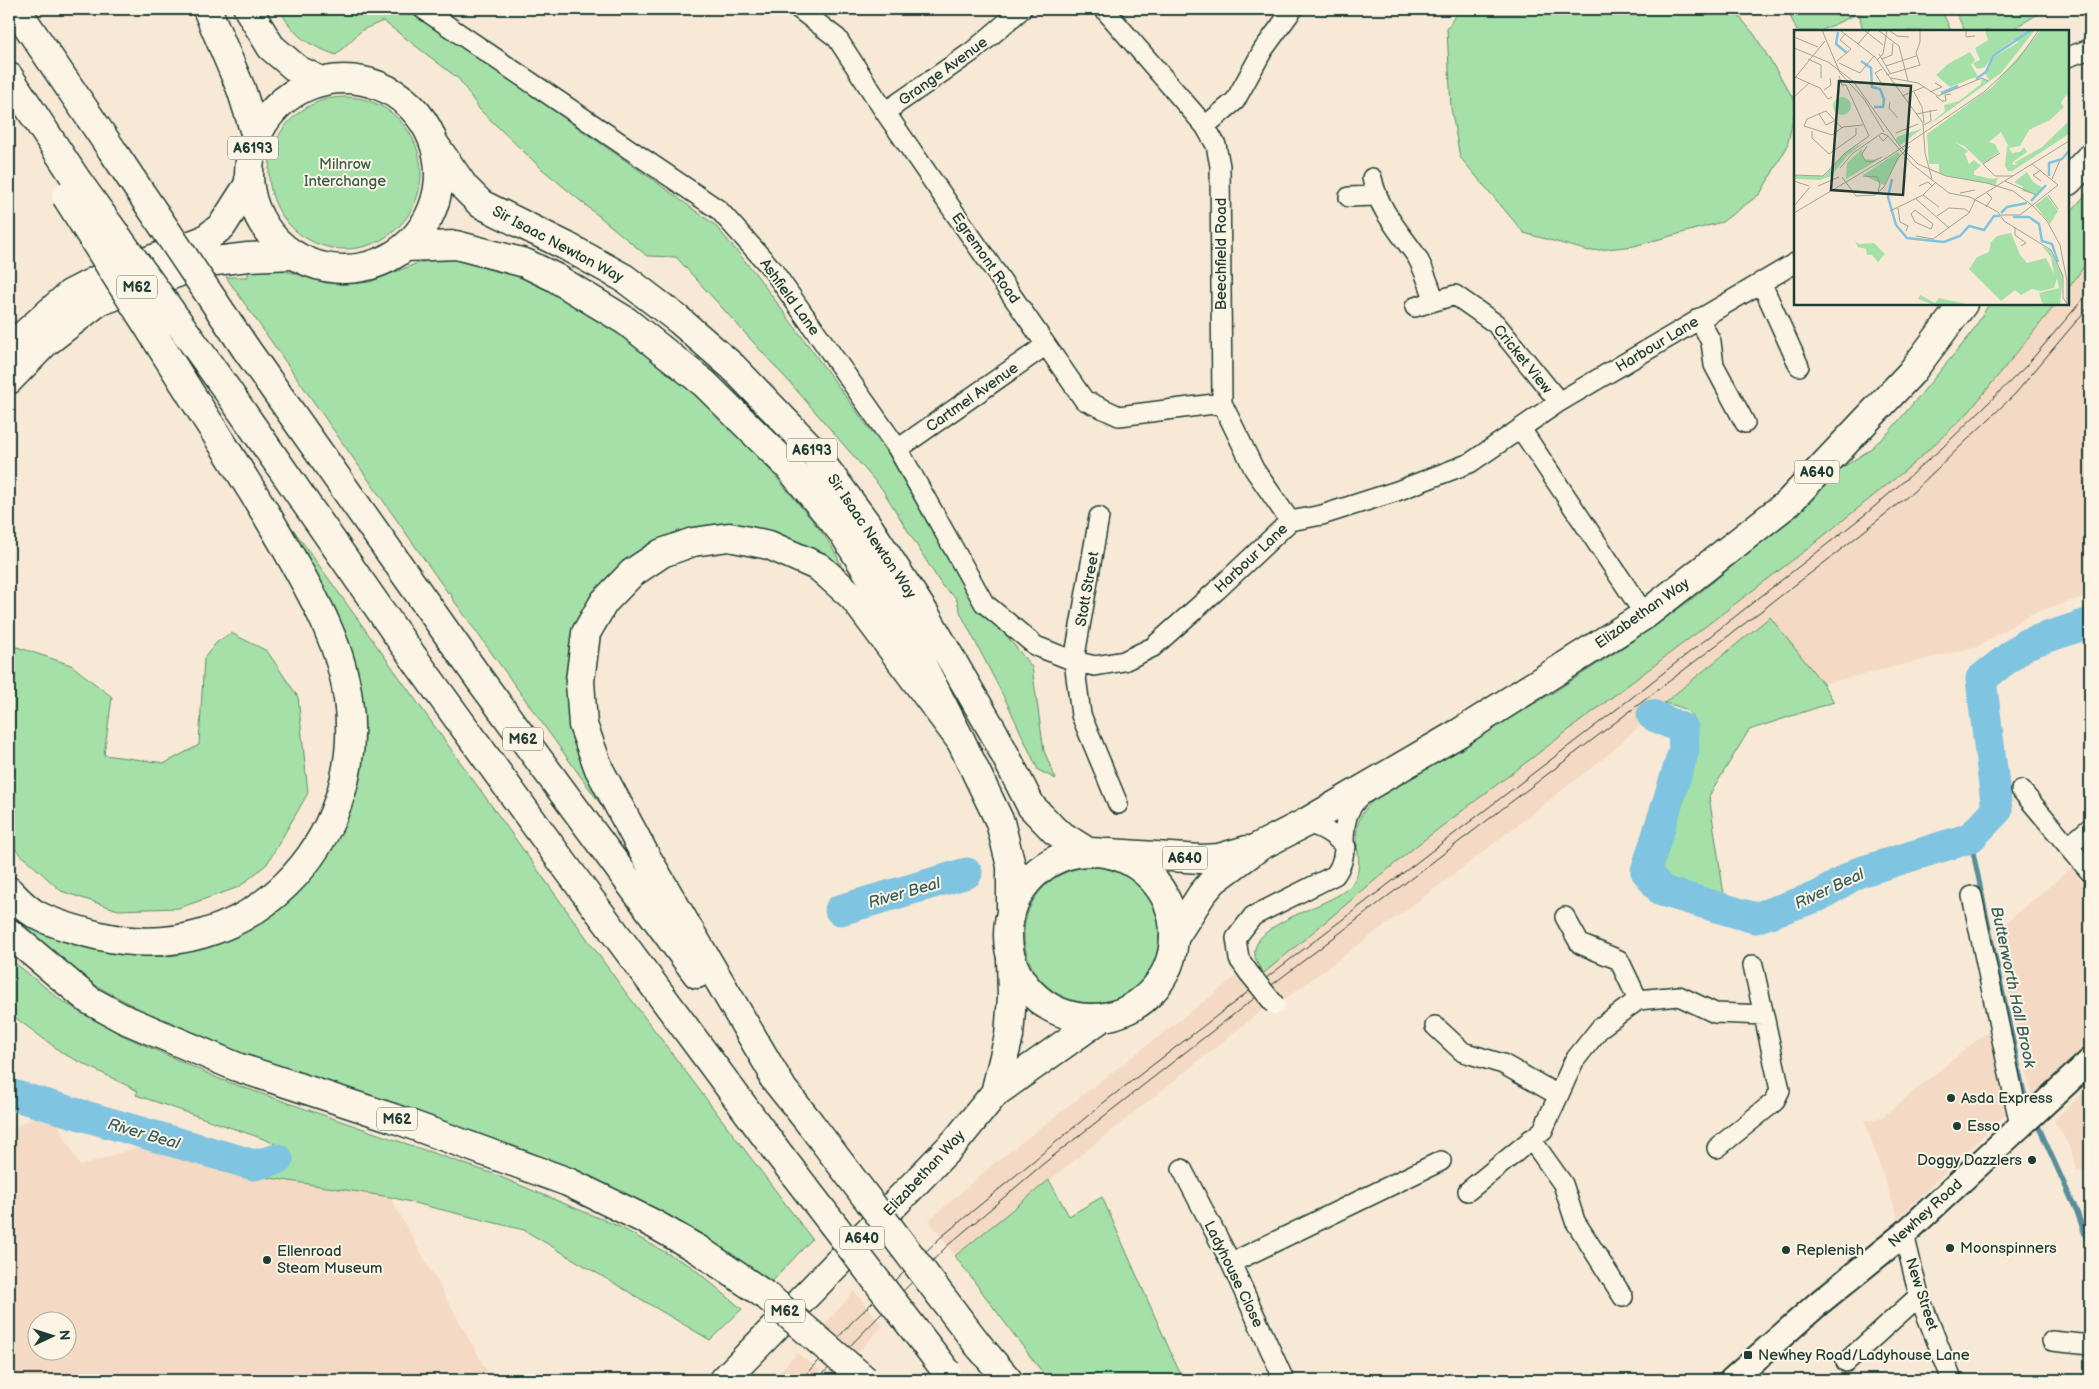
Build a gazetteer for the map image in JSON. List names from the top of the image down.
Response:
{
  "streets": {
    "main road": [
      "A6193",
      "Sir Isaac Newton Way",
      "M62",
      "A640",
      "Elizabethan Way"
    ],
    "street": [
      "Grange Avenue",
      "Beechfield Road",
      "Egremont Road",
      "Ashfield Lane",
      "Harbour Lane",
      "Cricket View",
      "Cartmel Avenue",
      "Stott Street",
      "Newhey Road",
      "Ladyhouse Close",
      "New Street"
    ]
  },
  "crossings": [
    ["Grange Avenue", "Egremont Road"],
    ["A6193", "Sir Isaac Newton Way"],
    ["A6193", "M62"],
    ["Sir Isaac Newton Way", "M62"],
    ["Sir Isaac Newton Way", "A640"],
    ["Sir Isaac Newton Way", "Elizabethan Way"],
    ["Beechfield Road", "Egremont Road"],
    ["Beechfield Road", "Harbour Lane"],
    ["Egremont Road", "Cartmel Avenue"],
    ["Ashfield Lane", "Harbour Lane"],
    ["Ashfield Lane", "Cartmel Avenue"],
    ["Ashfield Lane", "Stott Street"],
    ["Harbour Lane", "Cricket View"],
    ["Harbour Lane", "Stott Street"],
    ["A640", "Elizabethan Way"],
    ["Newhey Road", "New Street"]
  ],
  "water": ["River Beal", "Butterworth Hall Brook"],
  "parks": ["Milnrow Interchange"],
  "places": {
    "other": [
      "Asda Express",
      "Esso",
      "Doggy Dazzlers",
      "Moonspinners",
      "Replenish",
      "Ellenroad Steam Museum"
    ],
    "transit": ["Newhey Road/Ladyhouse Lane"]
  },
  "north": "right"
}
